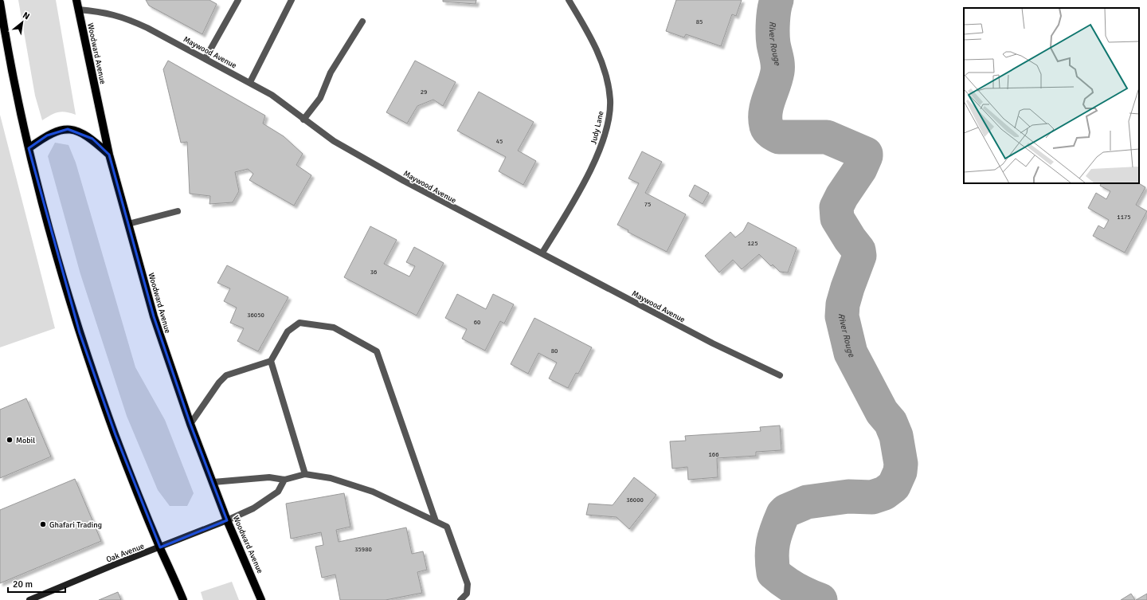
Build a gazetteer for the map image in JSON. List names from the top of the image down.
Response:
{
  "streets": {
    "main road": ["Woodward Avenue"],
    "street": ["Maywood Avenue", "Judy Lane", "Oak Avenue"]
  },
  "crossings": [
    ["Maywood Avenue", "Woodward Avenue"],
    ["Maywood Avenue", "Judy Lane"],
    ["Woodward Avenue", "Oak Avenue"]
  ],
  "water": ["River Rouge"],
  "places": ["Mobil", "Ghafari Trading"],
  "house_numbers": [
    "85",
    "29",
    "45",
    "75",
    "1175",
    "125",
    "36",
    "36050",
    "60",
    "80",
    "166",
    "36000",
    "35980"
  ],
  "scale_bar": "20 m",
  "north": "top right"
}
